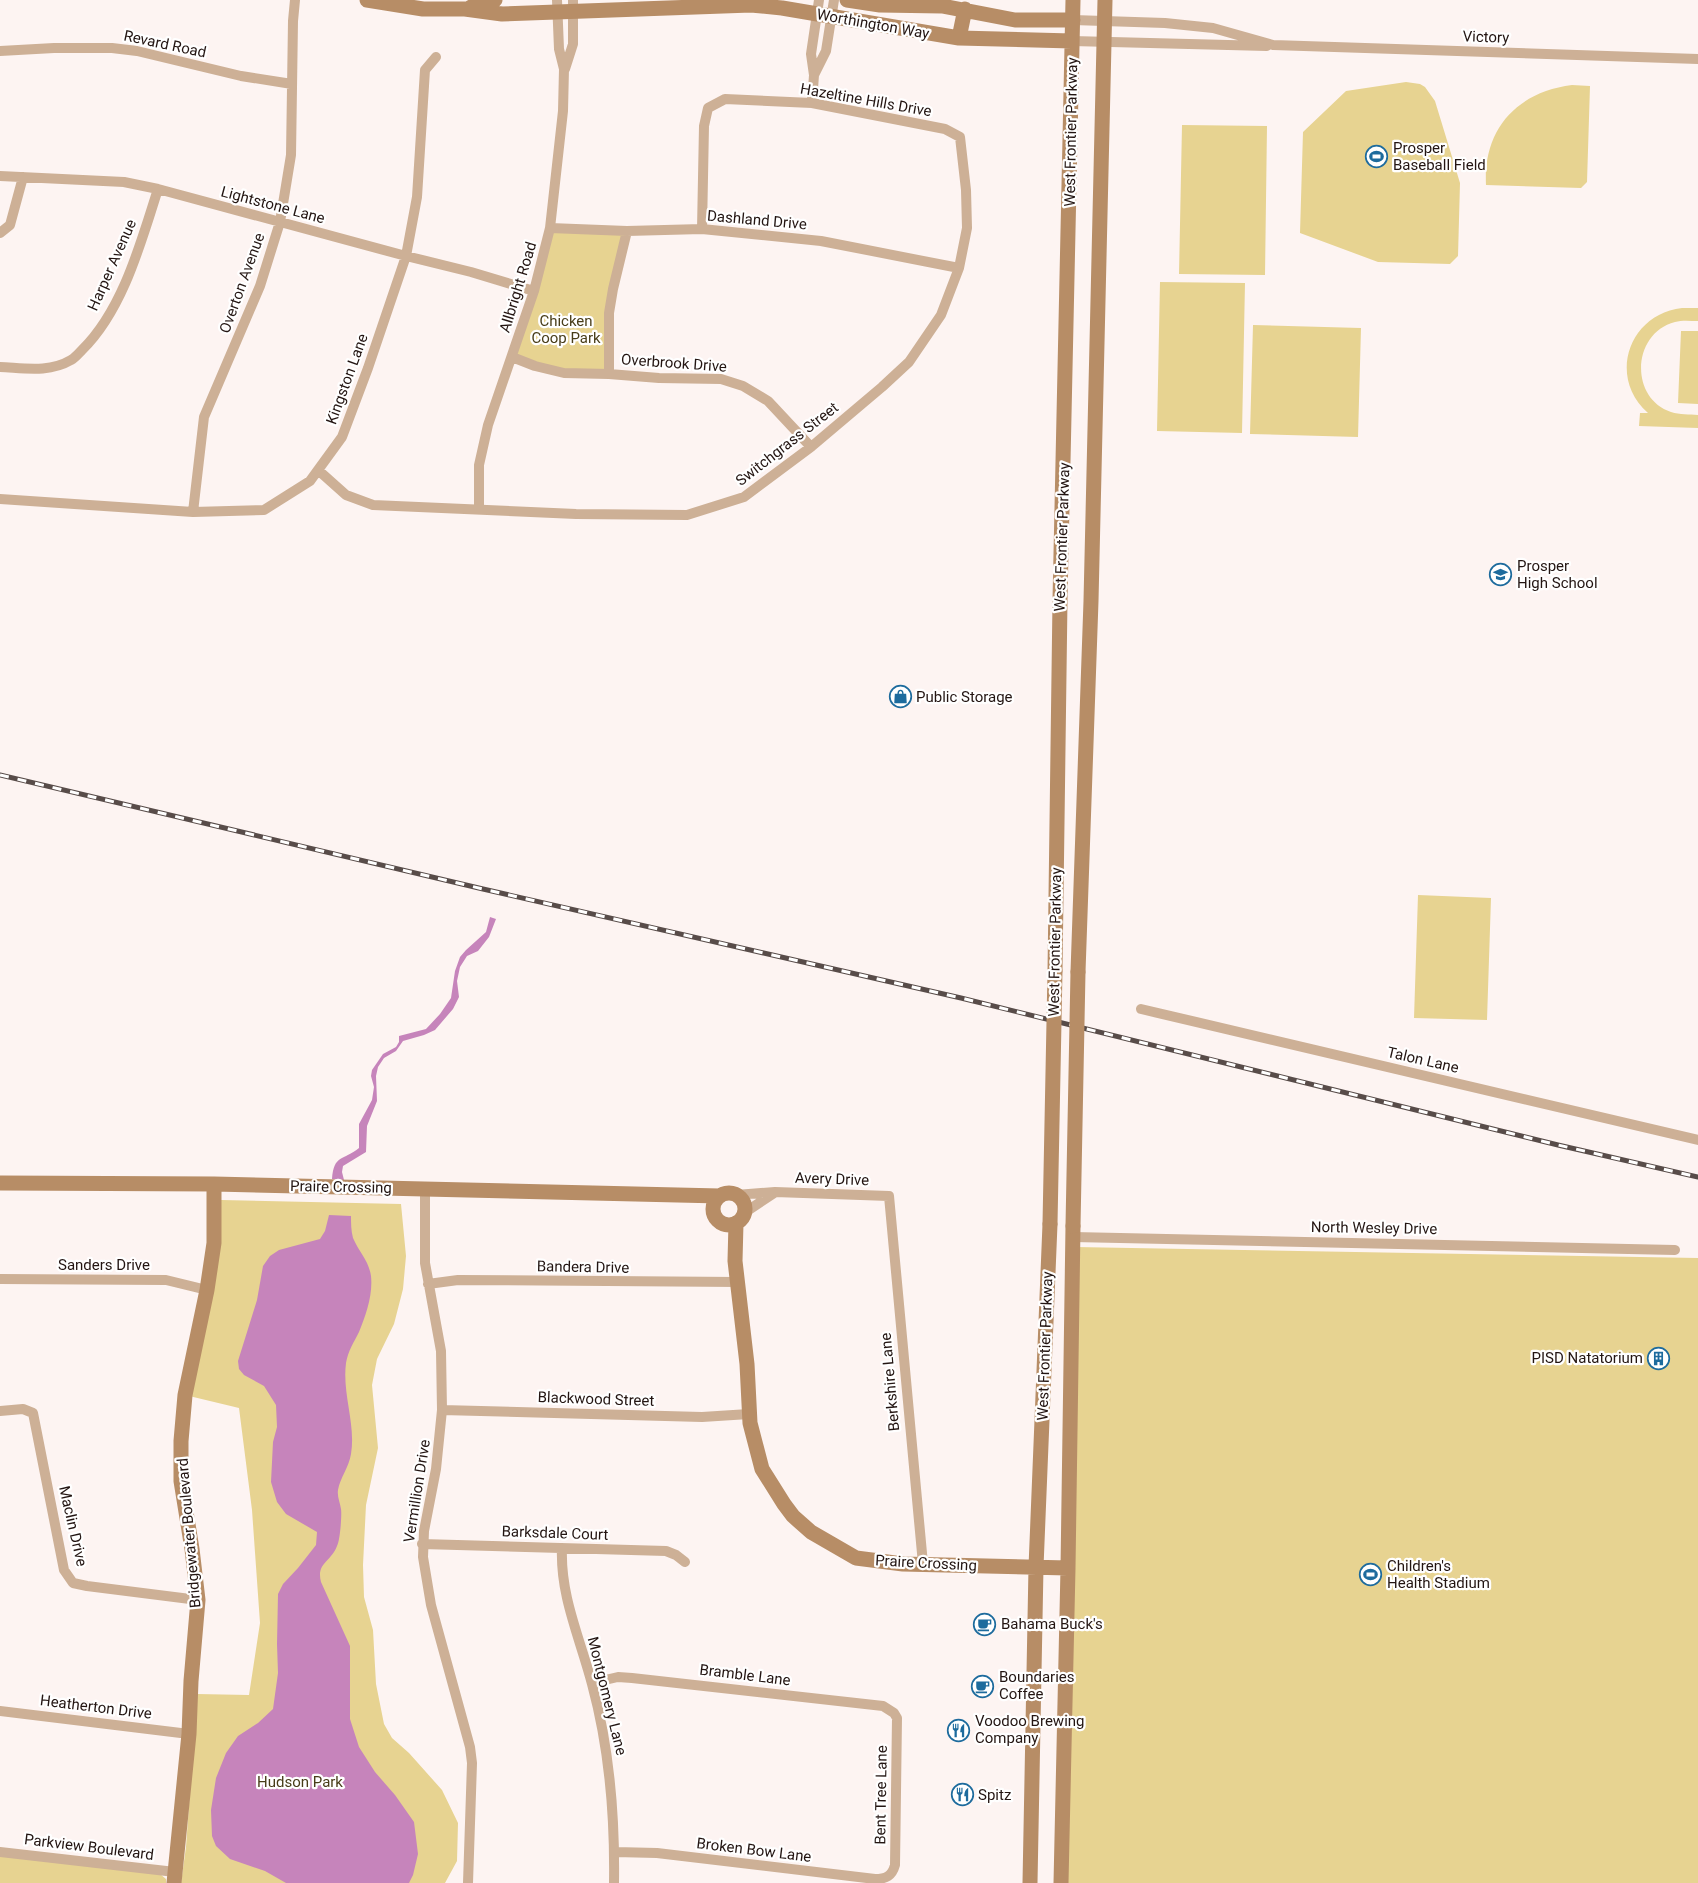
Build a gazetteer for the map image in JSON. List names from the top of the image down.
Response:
{
  "streets": {
    "street": [
      "Worthington Way",
      "Victory",
      "Revard Road",
      "Hazeltine Hills Drive",
      "West Frontier Parkway",
      "Lightstone Lane",
      "Dashland Drive",
      "Harper Avenue",
      "Overton Avenue",
      "Allbright Road",
      "Overbrook Drive",
      "Kingston Lane",
      "Switchgrass Street",
      "Talon Lane",
      "Avery Drive",
      "Praire Crossing",
      "North Wesley Drive",
      "Sanders Drive",
      "Bandera Drive",
      "Berkshire Lane",
      "Blackwood Street",
      "Vermillion Drive",
      "Maclin Drive",
      "Bridgewater Boulevard",
      "Barksdale Court",
      "Bramble Lane",
      "Montgomery Lane",
      "Heatherton Drive",
      "Bent Tree Lane",
      "Parkview Boulevard",
      "Broken Bow Lane"
    ]
  },
  "crossings": [
    ["Worthington Way", "Victory"],
    ["Worthington Way", "West Frontier Parkway"],
    ["Worthington Way", "Allbright Road"],
    ["Victory", "West Frontier Parkway"],
    ["Revard Road", "Overton Avenue"],
    ["Hazeltine Hills Drive", "Dashland Drive"],
    ["Hazeltine Hills Drive", "Switchgrass Street"],
    ["West Frontier Parkway", "Praire Crossing"],
    ["West Frontier Parkway", "North Wesley Drive"],
    ["Lightstone Lane", "Harper Avenue"],
    ["Lightstone Lane", "Overton Avenue"],
    ["Lightstone Lane", "Allbright Road"],
    ["Lightstone Lane", "Kingston Lane"],
    ["Dashland Drive", "Allbright Road"],
    ["Dashland Drive", "Switchgrass Street"],
    ["Overton Avenue", "Kingston Lane"],
    ["Allbright Road", "Overbrook Drive"],
    ["Allbright Road", "Switchgrass Street"],
    ["Overbrook Drive", "Switchgrass Street"],
    ["Kingston Lane", "Switchgrass Street"],
    ["Avery Drive", "Praire Crossing"],
    ["Avery Drive", "Berkshire Lane"],
    ["Praire Crossing", "Bandera Drive"],
    ["Praire Crossing", "Berkshire Lane"],
    ["Praire Crossing", "Blackwood Street"],
    ["Praire Crossing", "Vermillion Drive"],
    ["Praire Crossing", "Bridgewater Boulevard"],
    ["Sanders Drive", "Bridgewater Boulevard"],
    ["Bandera Drive", "Vermillion Drive"],
    ["Blackwood Street", "Vermillion Drive"],
    ["Vermillion Drive", "Barksdale Court"],
    ["Maclin Drive", "Bridgewater Boulevard"],
    ["Bridgewater Boulevard", "Heatherton Drive"],
    ["Bridgewater Boulevard", "Parkview Boulevard"],
    ["Barksdale Court", "Montgomery Lane"],
    ["Bramble Lane", "Montgomery Lane"],
    ["Bramble Lane", "Bent Tree Lane"],
    ["Montgomery Lane", "Broken Bow Lane"],
    ["Bent Tree Lane", "Broken Bow Lane"]
  ],
  "parks": ["Chicken Coop Park", "Hudson Park"],
  "places": {
    "sports": ["Prosper Baseball Field", "Children's Health Stadium"],
    "school or university": ["Prosper High School"],
    "shop": ["Public Storage"],
    "building": ["PISD Natatorium"],
    "cafe": ["Bahama Buck's", "Boundaries Coffee"],
    "restaurant": ["Voodoo Brewing Company", "Spitz"]
  }
}
